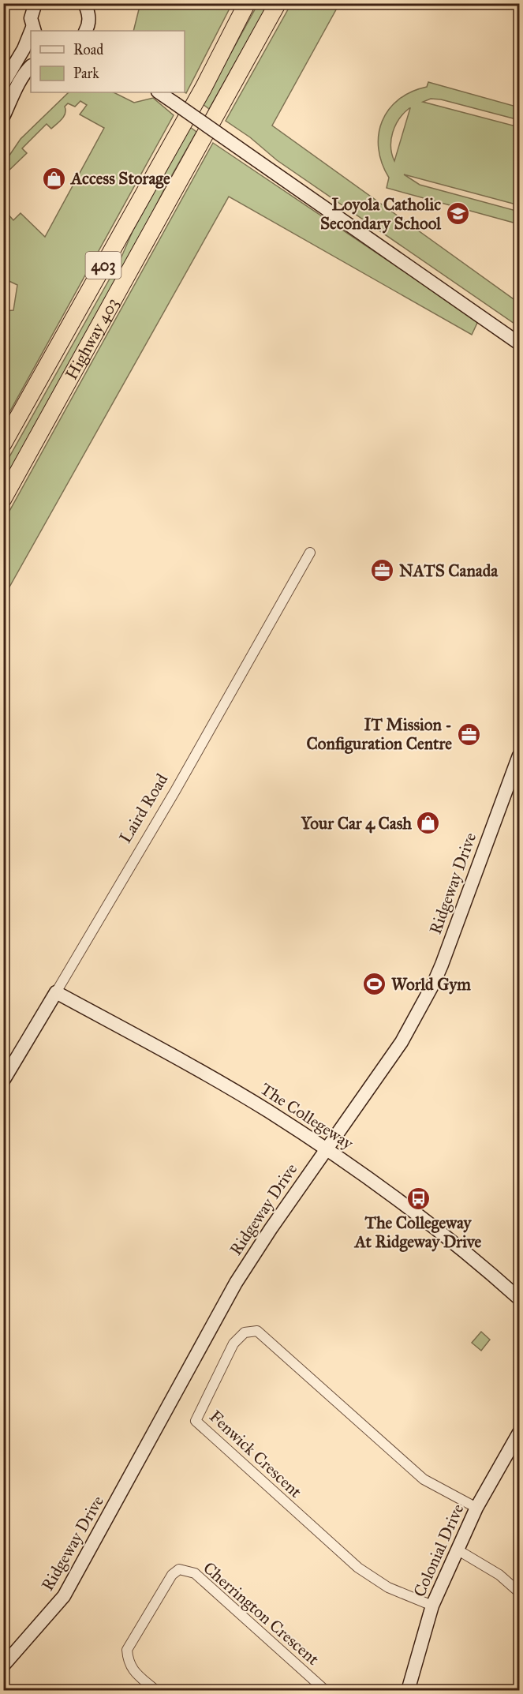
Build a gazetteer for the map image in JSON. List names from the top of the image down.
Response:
{
  "streets": {
    "highway": ["403", "Highway 403"],
    "street": [
      "Laird Road",
      "Ridgeway Drive",
      "The Collegeway",
      "Fenwick Crescent",
      "Colonial Drive",
      "Cherrington Crescent"
    ]
  },
  "crossings": [
    ["Laird Road", "The Collegeway"],
    ["Ridgeway Drive", "The Collegeway"],
    ["Fenwick Crescent", "Colonial Drive"]
  ],
  "places": {
    "shop": ["Access Storage", "Your Car 4 Cash"],
    "school or university": ["Loyola Catholic Secondary School"],
    "office": ["NATS Canada", "IT Mission - Configuration Centre"],
    "sports": ["World Gym"],
    "bus stop": ["The Collegeway At Ridgeway Drive"]
  },
  "legend": ["Road", "Park"]
}
